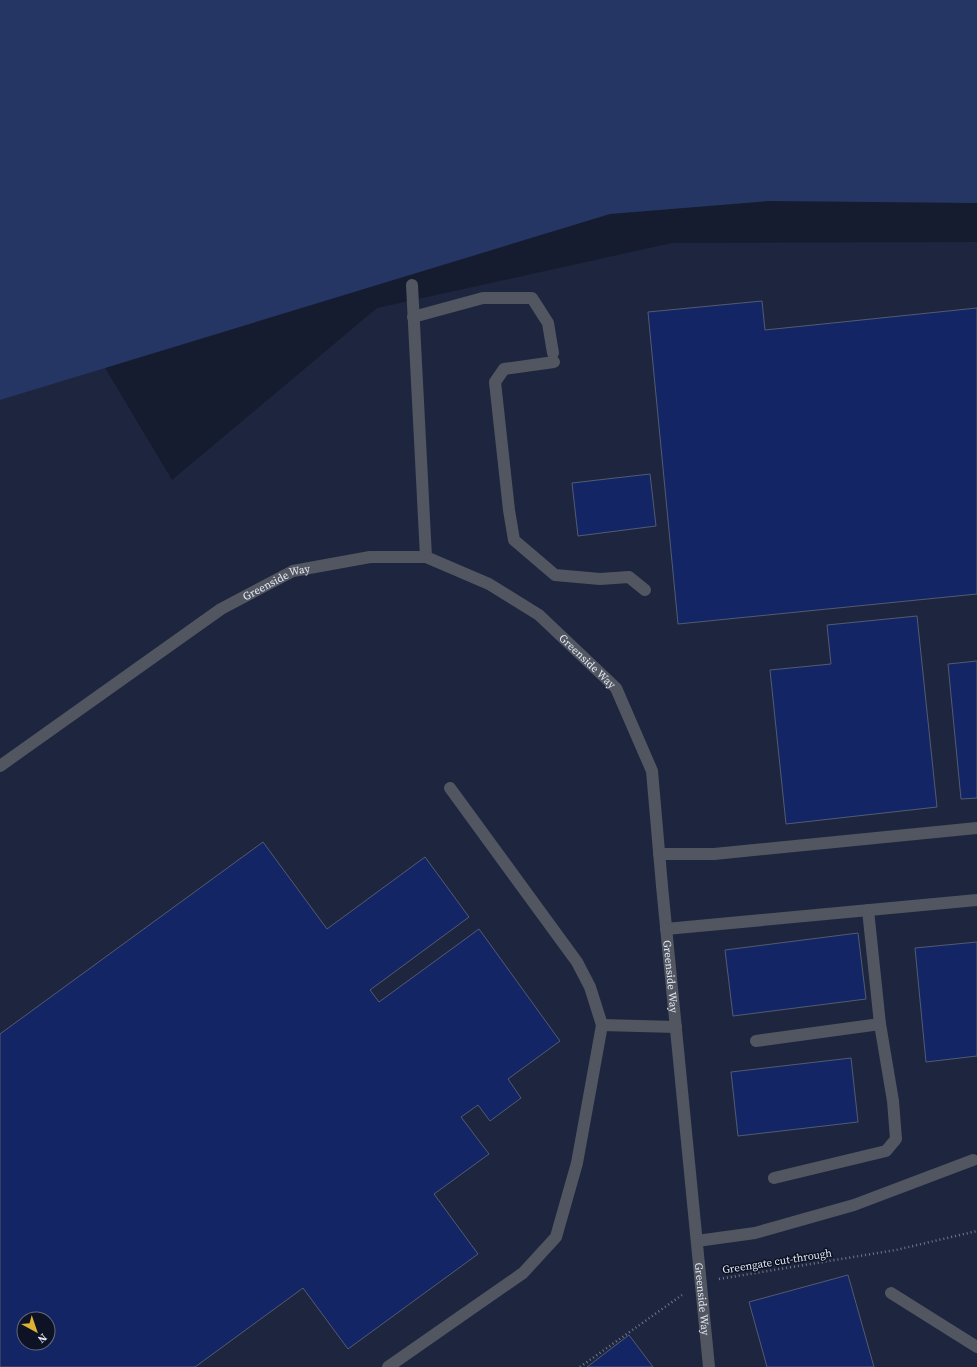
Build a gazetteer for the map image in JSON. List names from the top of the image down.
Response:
{
  "streets": {
    "lane": ["Greenside Way"],
    "path": ["Greengate cut-through"]
  },
  "crossings": [
    ["Greenside Way", "Greengate cut-through"]
  ],
  "north": "bottom right"
}
